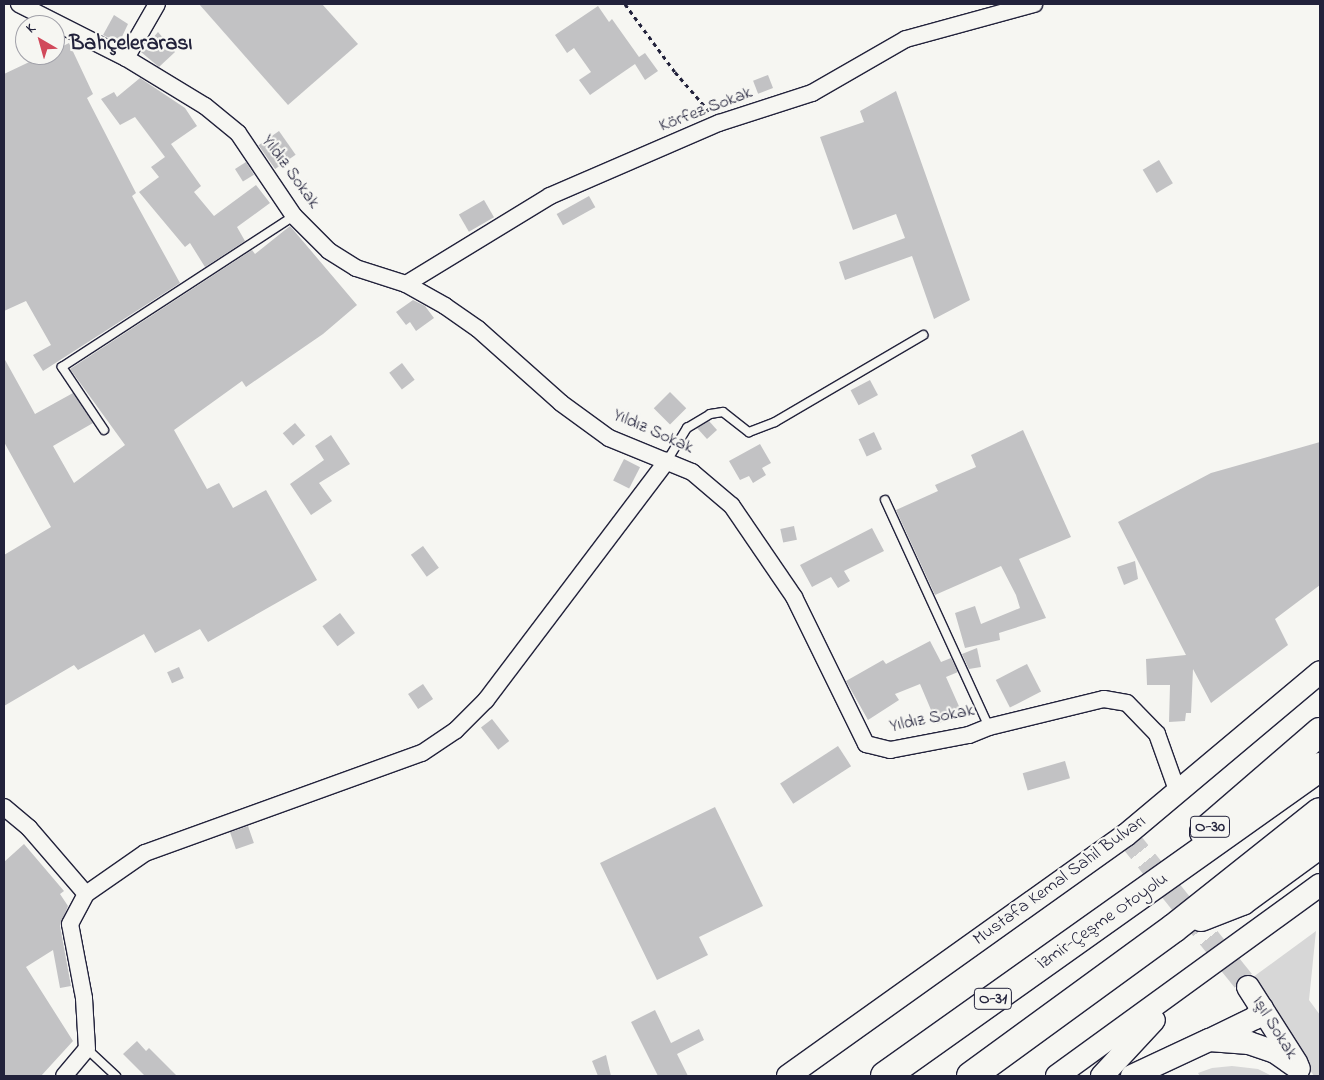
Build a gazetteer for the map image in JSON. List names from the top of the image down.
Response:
{
  "streets": {
    "highway": ["O-30", "İzmir-Çeşme Otoyolu", "O-31"],
    "street": [
      "Körfez Sokak",
      "Yıldız Sokak",
      "Mustafa Kemal Sahil Bulvarı",
      "Işıl Sokak"
    ]
  },
  "crossings": [
    ["Körfez Sokak", "Yıldız Sokak"],
    ["Yıldız Sokak", "Mustafa Kemal Sahil Bulvarı"],
    ["O-30", "İzmir-Çeşme Otoyolu"]
  ],
  "districts": ["Bahçelerarası"],
  "north": "top left"
}
